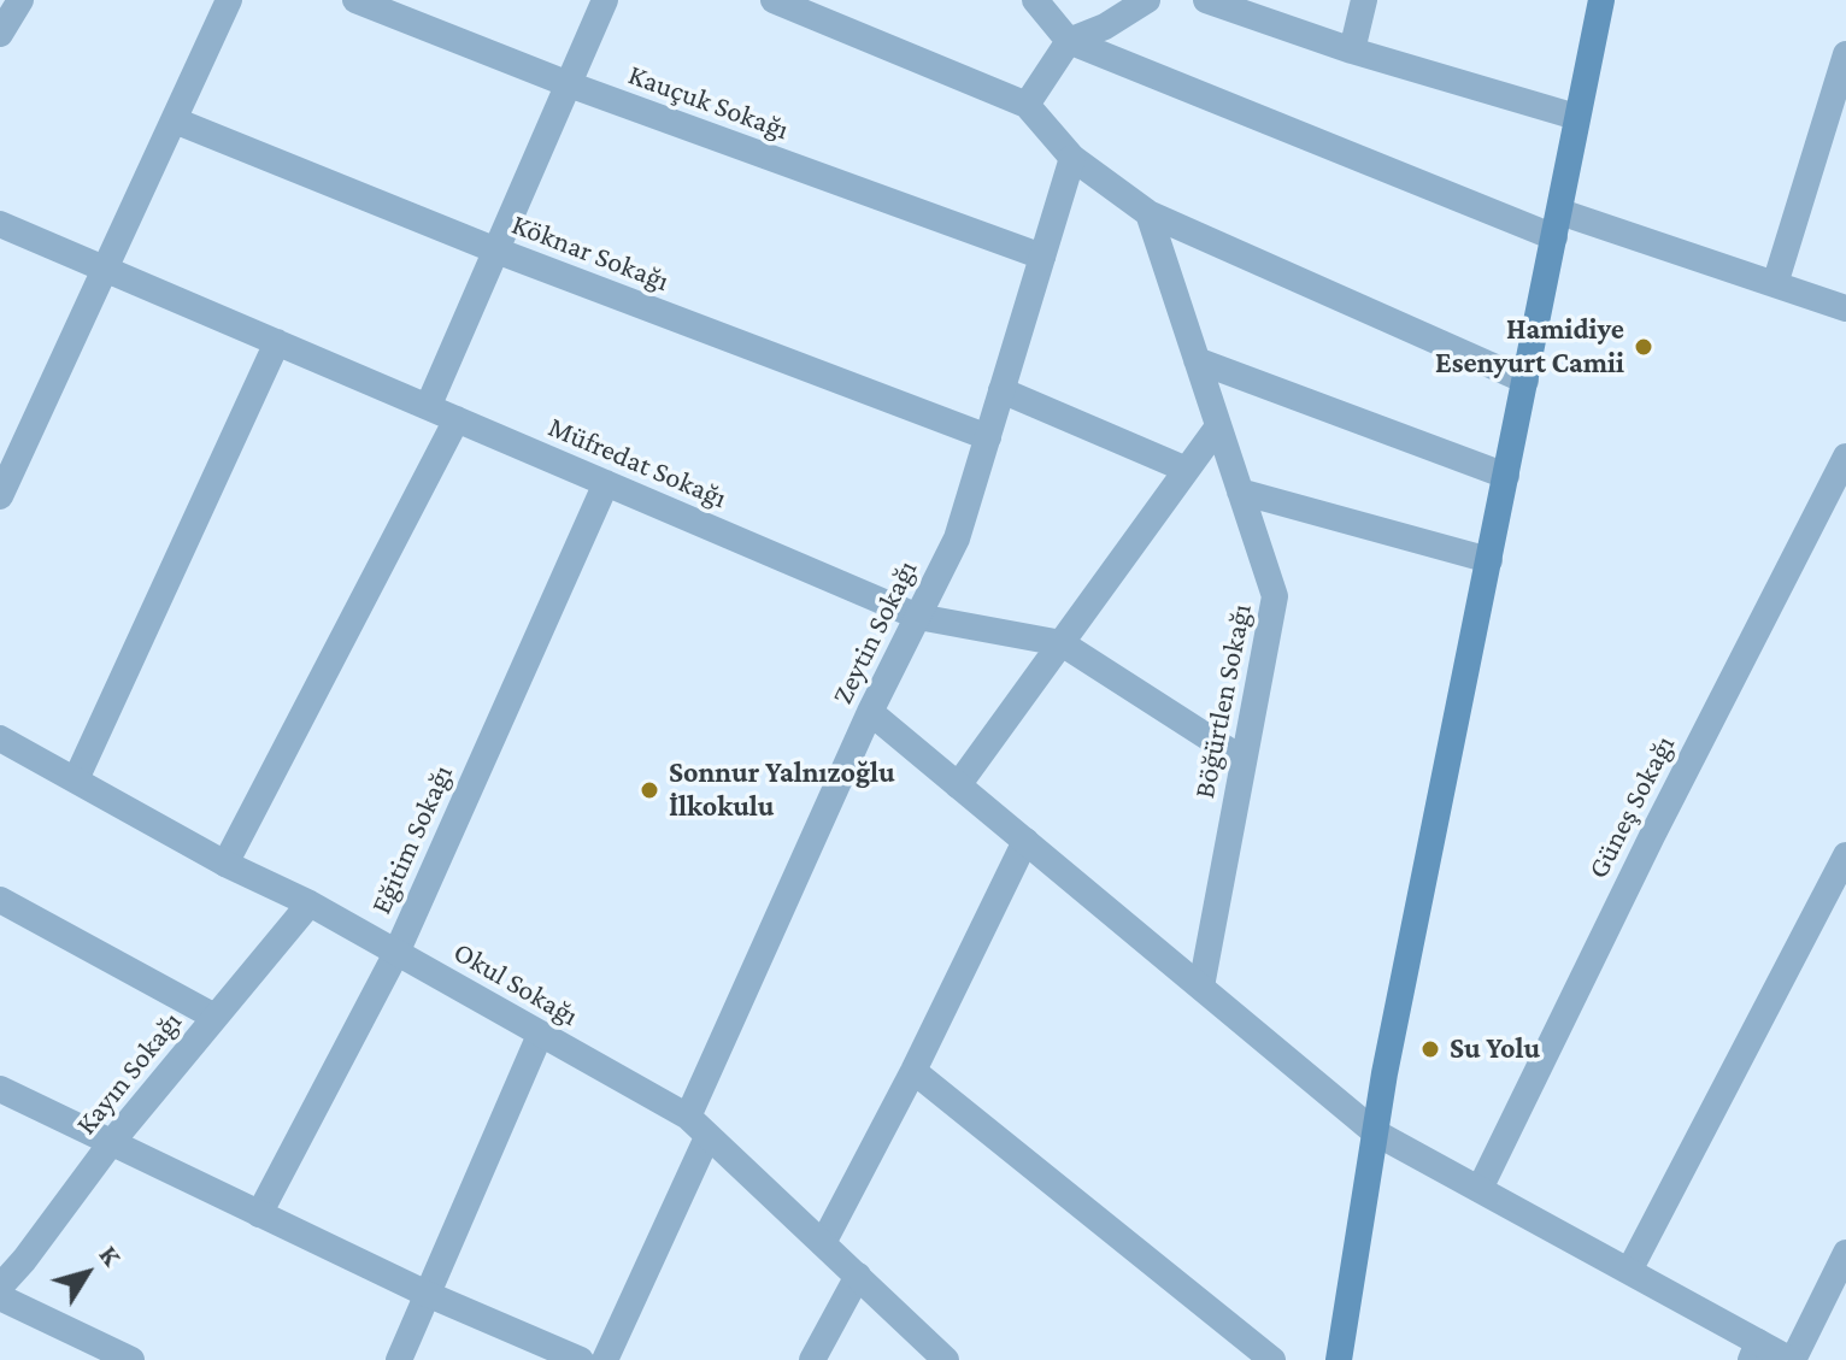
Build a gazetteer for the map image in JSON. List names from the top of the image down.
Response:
{
  "streets": {
    "street": [
      "Kauçuk Sokağı",
      "Köknar Sokağı",
      "Müfredat Sokağı",
      "Zeytin Sokağı",
      "Böğürtlen Sokağı",
      "Güneş Sokağı",
      "Eğitim Sokağı",
      "Okul Sokağı",
      "Kayın Sokağı"
    ]
  },
  "crossings": [
    ["Kauçuk Sokağı", "Zeytin Sokağı"],
    ["Köknar Sokağı", "Zeytin Sokağı"],
    ["Müfredat Sokağı", "Zeytin Sokağı"],
    ["Müfredat Sokağı", "Böğürtlen Sokağı"],
    ["Müfredat Sokağı", "Eğitim Sokağı"],
    ["Zeytin Sokağı", "Okul Sokağı"],
    ["Eğitim Sokağı", "Okul Sokağı"],
    ["Okul Sokağı", "Kayın Sokağı"]
  ],
  "places": ["Hamidiye Esenyurt Camii", "Sonnur Yalnızoğlu İlkokulu", "Su Yolu"],
  "north": "top right"
}
